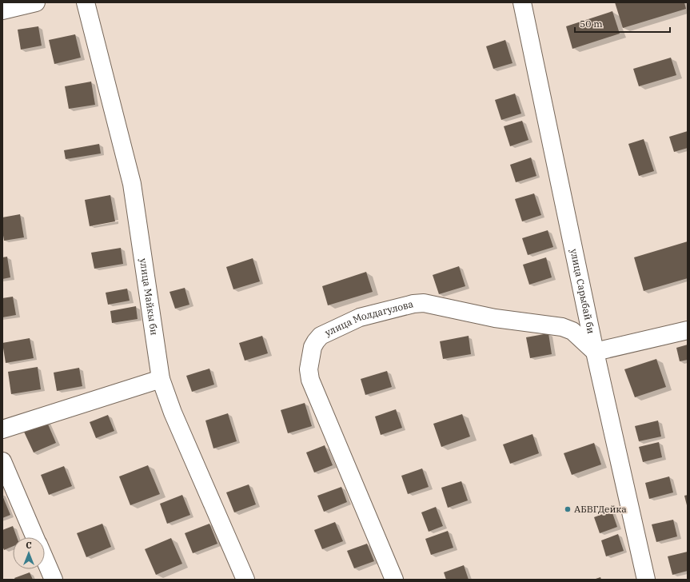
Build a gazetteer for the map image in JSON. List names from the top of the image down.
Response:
{
  "streets": {
    "street": ["улица Сарыбай би", "улица Майкы би", "улица Молдагулова"]
  },
  "crossings": [
    ["улица Сарыбай би", "улица Молдагулова"]
  ],
  "places": ["АБВГДейка"],
  "scale_bar": "50 m",
  "north": "top"
}
